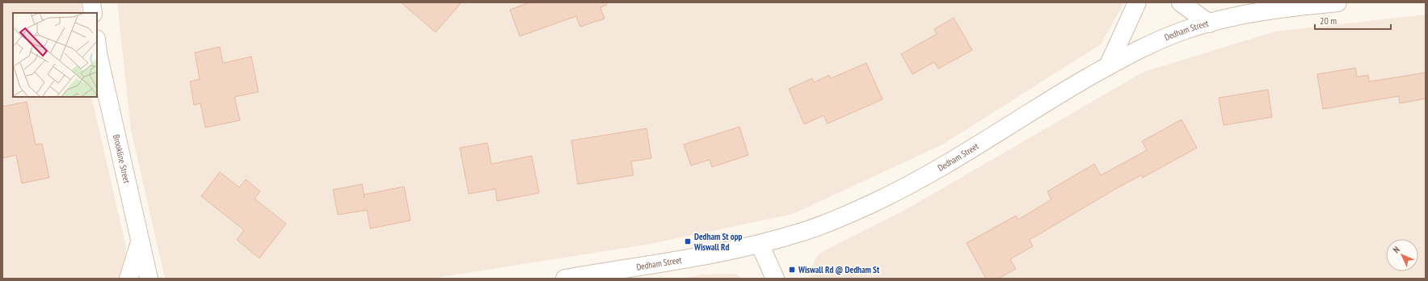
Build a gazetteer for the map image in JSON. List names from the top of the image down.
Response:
{
  "streets": {
    "street": ["Dedham Street", "Brookline Street"]
  },
  "places": {
    "transit": ["Dedham St opp Wiswall Rd", "Wiswall Rd @ Dedham St"]
  },
  "scale_bar": "20 m",
  "north": "top left"
}
